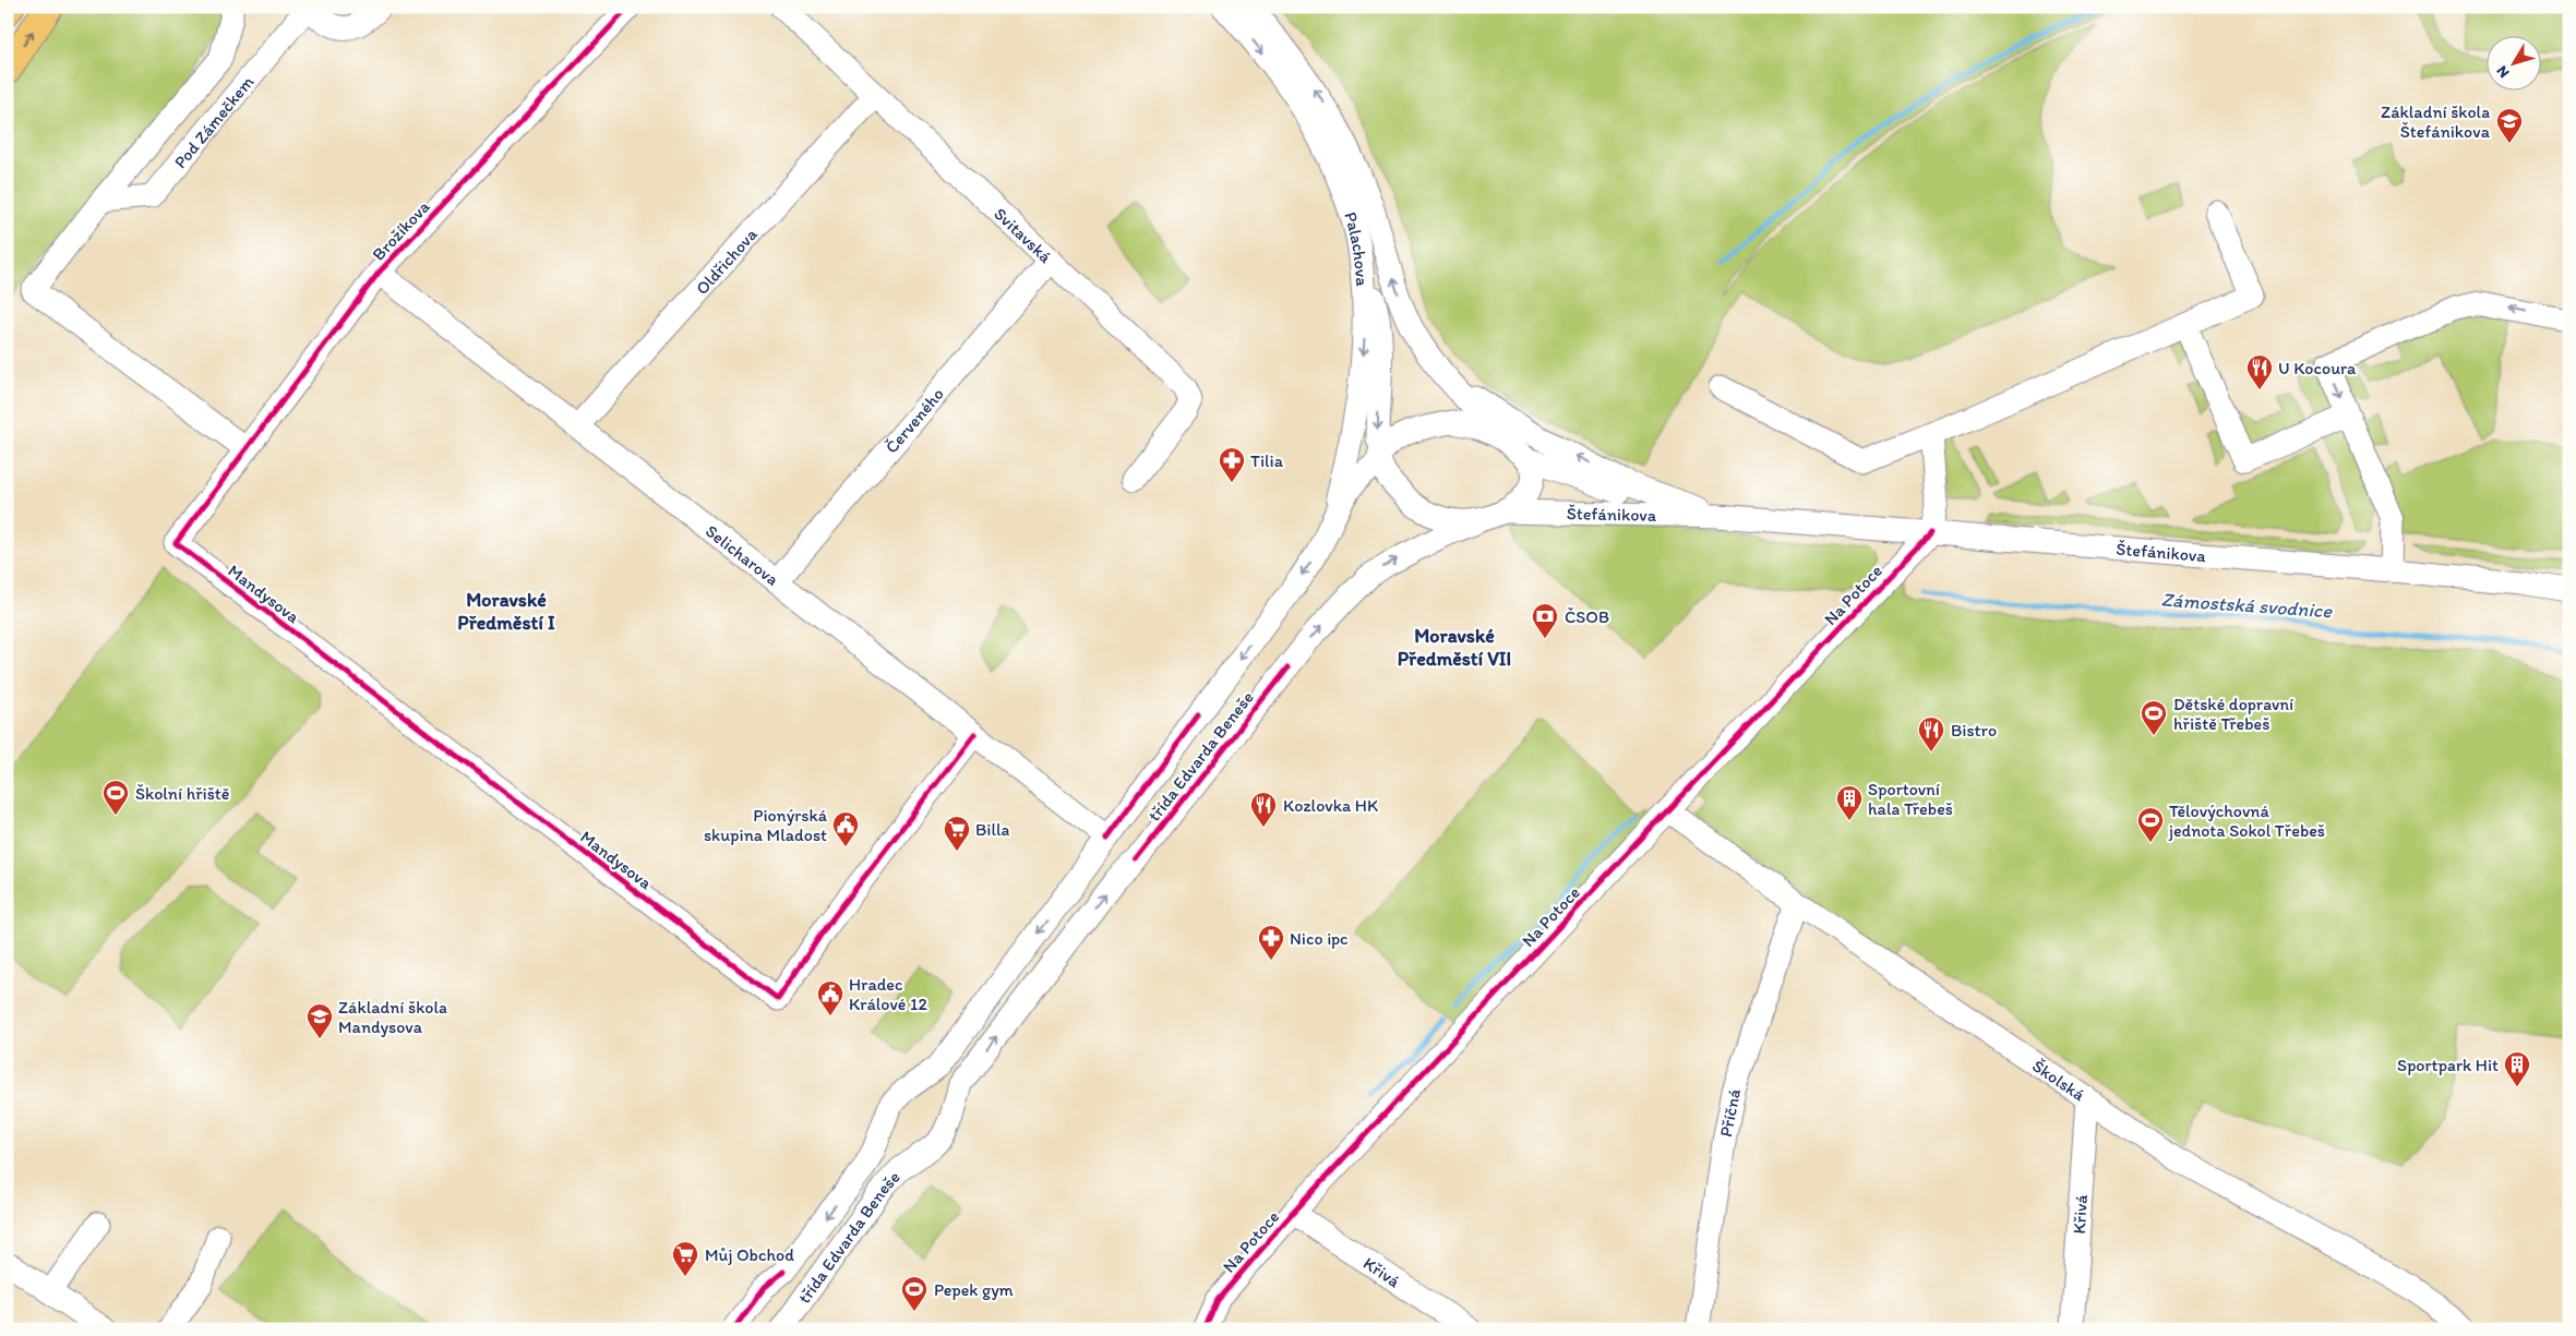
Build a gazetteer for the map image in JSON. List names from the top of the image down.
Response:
{
  "streets": {
    "street": [
      "Pod Zámečkem",
      "Brožíkova",
      "Svitavská",
      "Palachova",
      "Oldřichova",
      "Červeného",
      "Štefánikova",
      "Selicharova",
      "Mandysova",
      "Na Potoce",
      "třída Edvarda Beneše",
      "Školská",
      "Příčná",
      "Křivá"
    ]
  },
  "crossings": [
    ["Pod Zámečkem", "Brožíkova"],
    ["Brožíkova", "Selicharova"],
    ["Brožíkova", "Mandysova"],
    ["Svitavská", "Oldřichova"],
    ["Svitavská", "Červeného"],
    ["Palachova", "Štefánikova"],
    ["Palachova", "třída Edvarda Beneše"],
    ["Oldřichova", "Selicharova"],
    ["Červeného", "Selicharova"],
    ["Štefánikova", "Na Potoce"],
    ["Štefánikova", "třída Edvarda Beneše"],
    ["Selicharova", "Mandysova"],
    ["Selicharova", "třída Edvarda Beneše"],
    ["Na Potoce", "Školská"],
    ["Na Potoce", "Křivá"],
    ["Školská", "Příčná"],
    ["Školská", "Křivá"]
  ],
  "districts": ["Moravské Předměstí I", "Moravské Předměstí VII"],
  "water": ["Zámostská svodnice"],
  "places": {
    "school or university": ["Základní škola Štefánikova", "Základní škola Mandysova"],
    "restaurant": ["U Kocoura", "Bistro", "Kozlovka HK"],
    "pharmacy": ["Tilia", "Nico ipc"],
    "bank": ["ČSOB"],
    "sports": [
      "Dětské dopravní hřiště Třebeš",
      "Školní hřiště",
      "Tělovýchovná jednota Sokol Třebeš",
      "Pepek gym"
    ],
    "building": ["Sportovní hala Třebeš", "Sportpark Hit"],
    "public building": ["Pionýrská skupina Mladost", "Hradec Králové 12"],
    "supermarket": ["Billa", "Můj Obchod"]
  },
  "north": "bottom left"
}
